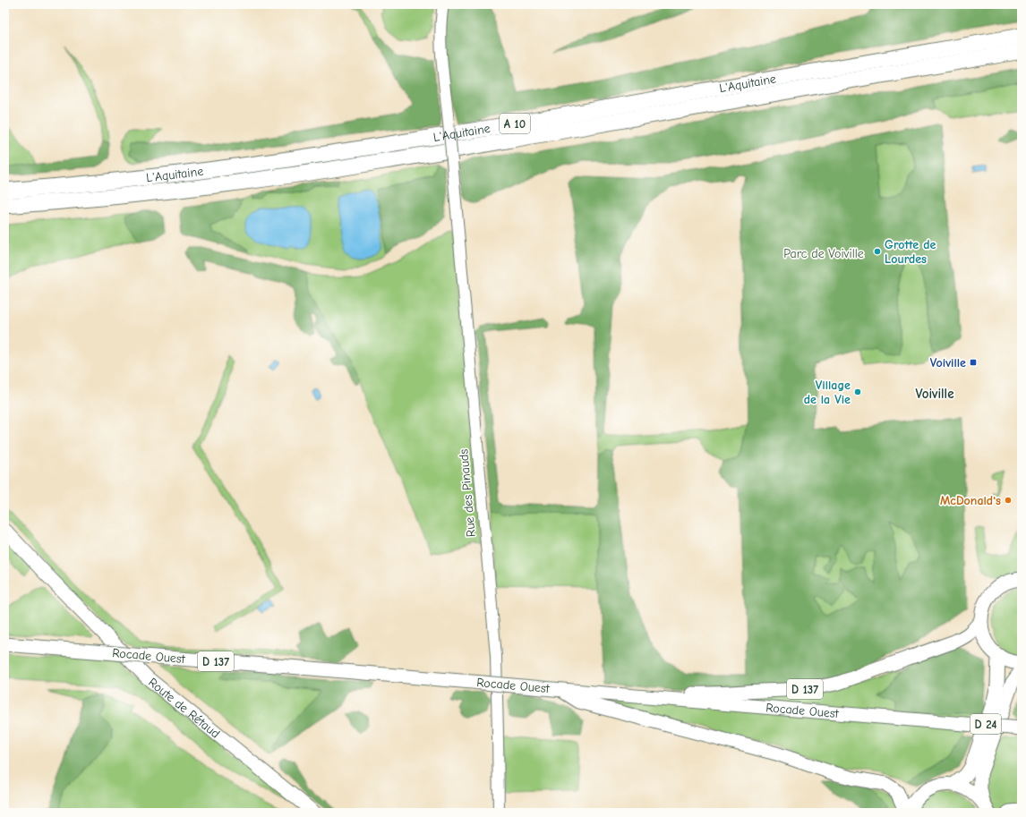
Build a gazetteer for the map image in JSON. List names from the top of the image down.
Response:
{
  "streets": {
    "highway": ["L'Aquitaine", "A 10"],
    "main road": [
      "Rocade Ouest",
      "D 137",
      "Route de Rétaud",
      "D 24"
    ],
    "street": ["Rue des Pinauds"]
  },
  "crossings": [
    ["Rocade Ouest", "D 137"]
  ],
  "districts": ["Voiville"],
  "parks": ["Parc de Voiville"],
  "places": {
    "other": ["Grotte de Lourdes", "Village de la Vie", "McDonald's"],
    "transit": ["Voiville"]
  }
}
